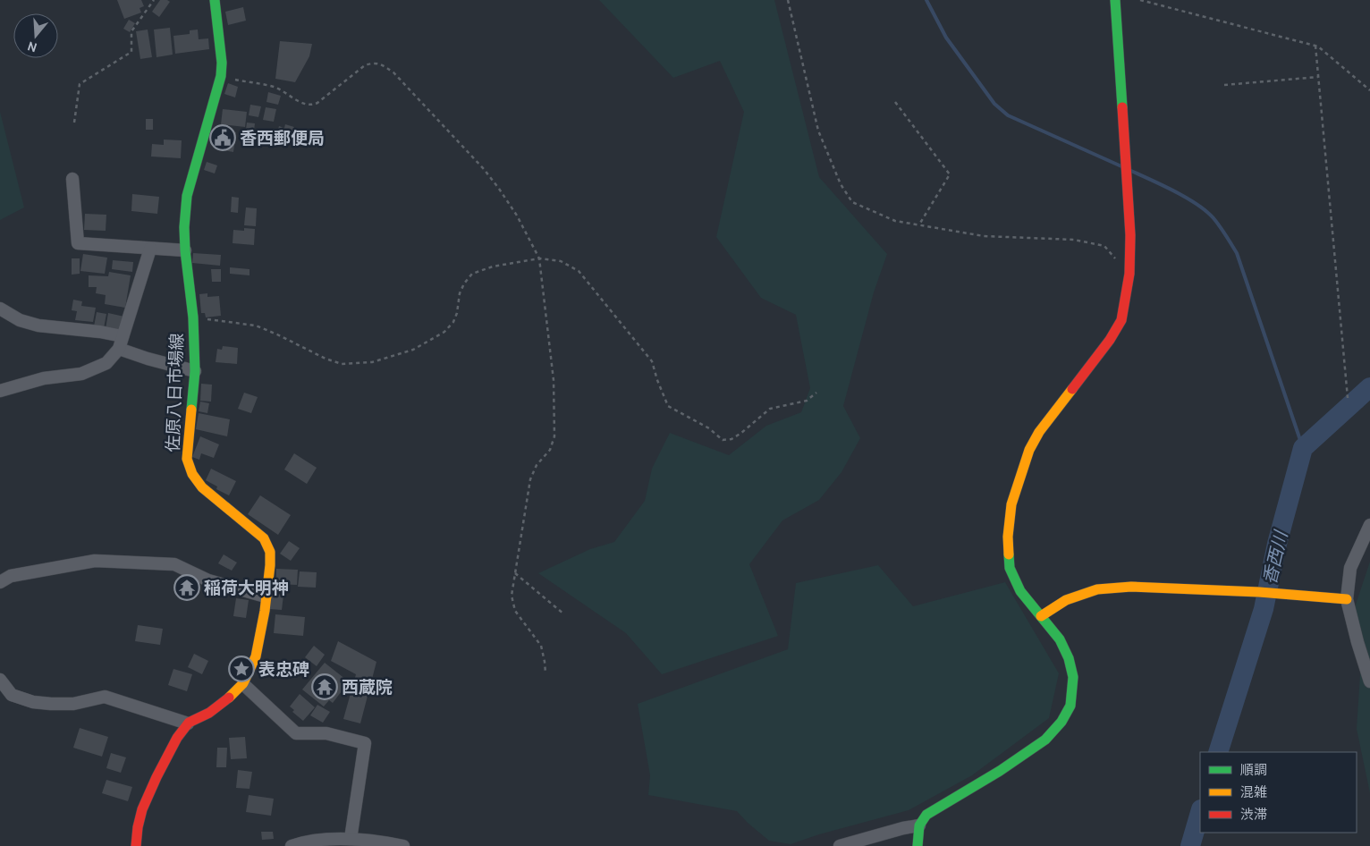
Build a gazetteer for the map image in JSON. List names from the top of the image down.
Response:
{
  "streets": {
    "street": ["佐原八日市場線"]
  },
  "water": ["香西川"],
  "places": {
    "public building": ["香西郵便局"],
    "temple": ["稲荷大明神", "西蔵院"],
    "place": ["表忠碑"]
  },
  "legend": ["順調", "混雑", "渋滞"],
  "north": "bottom"
}
